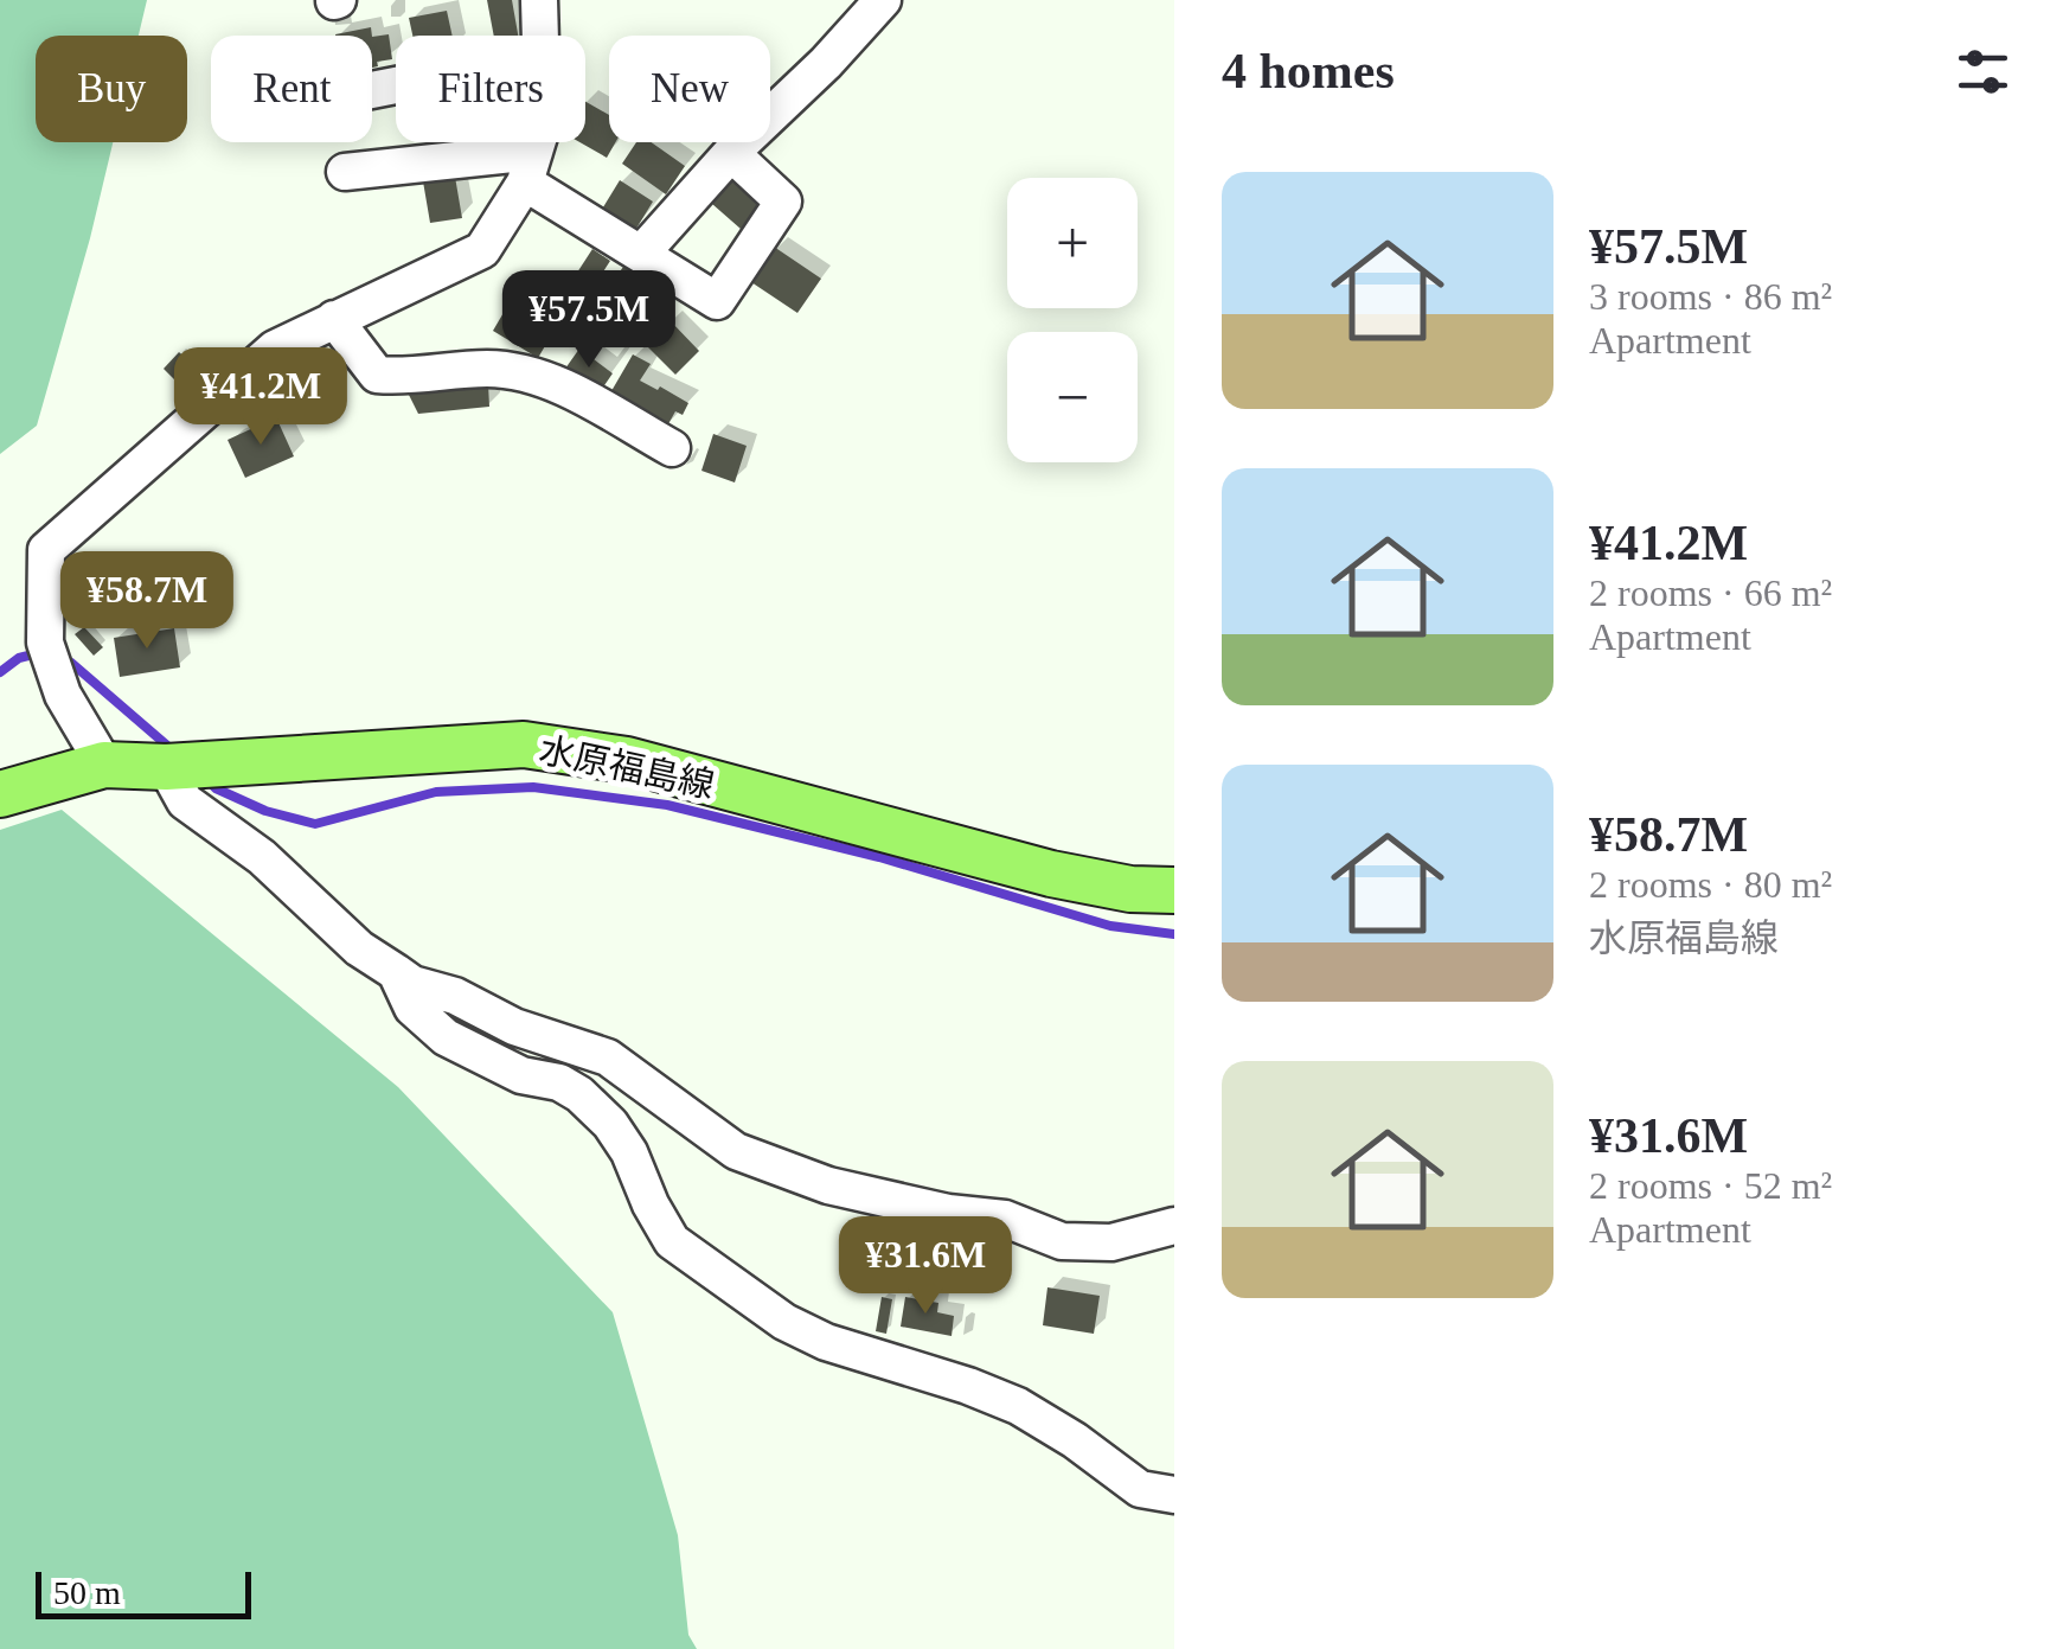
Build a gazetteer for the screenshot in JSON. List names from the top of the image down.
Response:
{
  "streets": {
    "main road": ["水原福島線"]
  },
  "scale_bar": "50 m",
  "page": {
    "heading": "4 homes",
    "chip": [
      "Buy",
      "Rent",
      "Filters",
      "New"
    ],
    "list": [
      {
        "name": "¥57.5M",
        "note": "3 rooms · 86 m² · Apartment"
      },
      {
        "name": "¥41.2M",
        "note": "2 rooms · 66 m² · Apartment"
      },
      {
        "name": "¥58.7M",
        "note": "2 rooms · 80 m² · 水原福島線"
      },
      {
        "name": "¥31.6M",
        "note": "2 rooms · 52 m² · Apartment"
      }
    ],
    "map_buttons": ["+", "−"],
    "price": [
      "¥57.5M",
      "¥41.2M",
      "¥58.7M",
      "¥31.6M"
    ],
    "scale": "50 m"
  }
}
